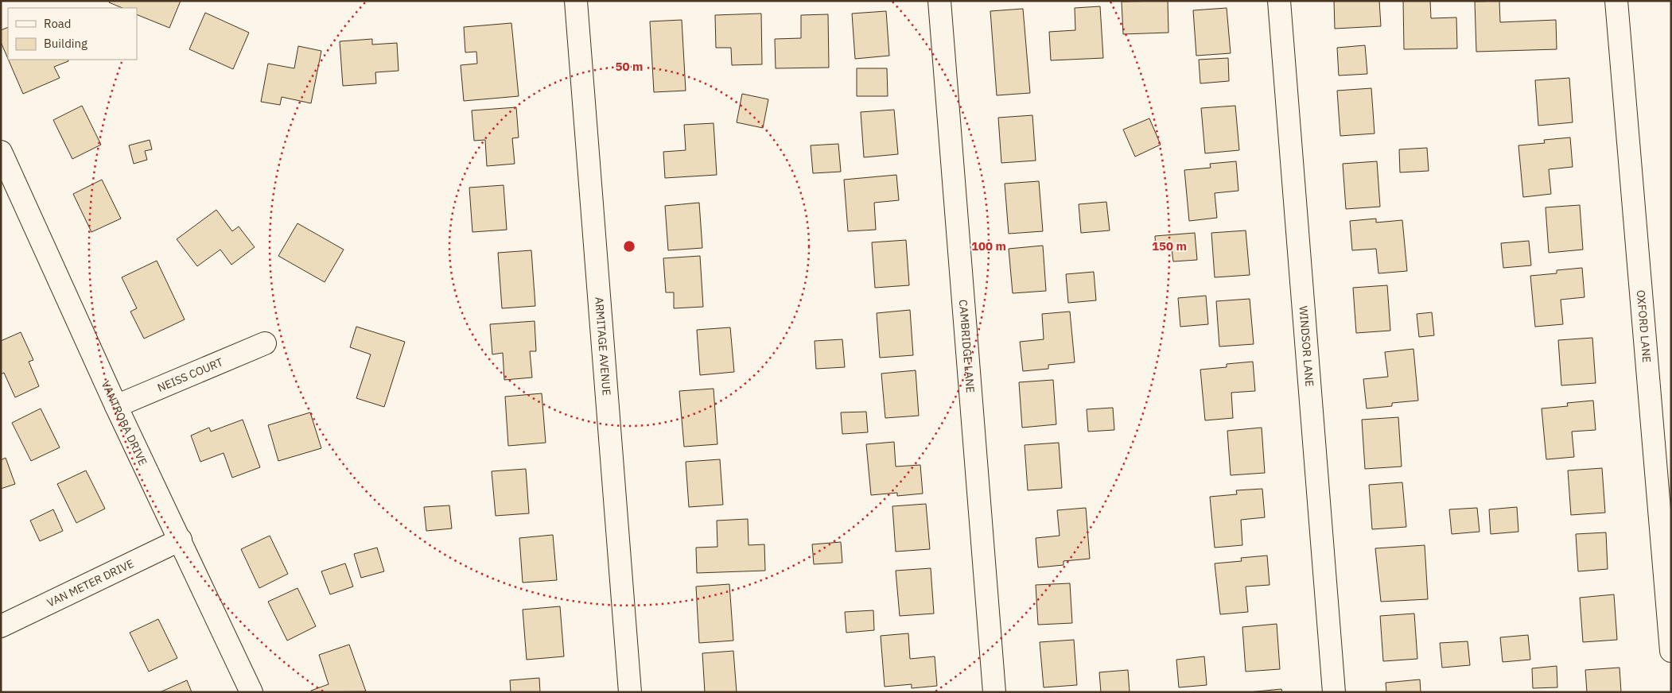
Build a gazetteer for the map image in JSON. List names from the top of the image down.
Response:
{
  "streets": {
    "street": [
      "OXFORD LANE",
      "ARMITAGE AVENUE",
      "CAMBRIDGE LANE",
      "WINDSOR LANE",
      "NEISS COURT",
      "VANTROBA DRIVE",
      "VAN METER DRIVE"
    ]
  },
  "crossings": [
    ["NEISS COURT", "VANTROBA DRIVE"],
    ["VANTROBA DRIVE", "VAN METER DRIVE"]
  ],
  "legend": ["Road", "Building"],
  "rings": ["50 m", "100 m", "150 m"]
}
